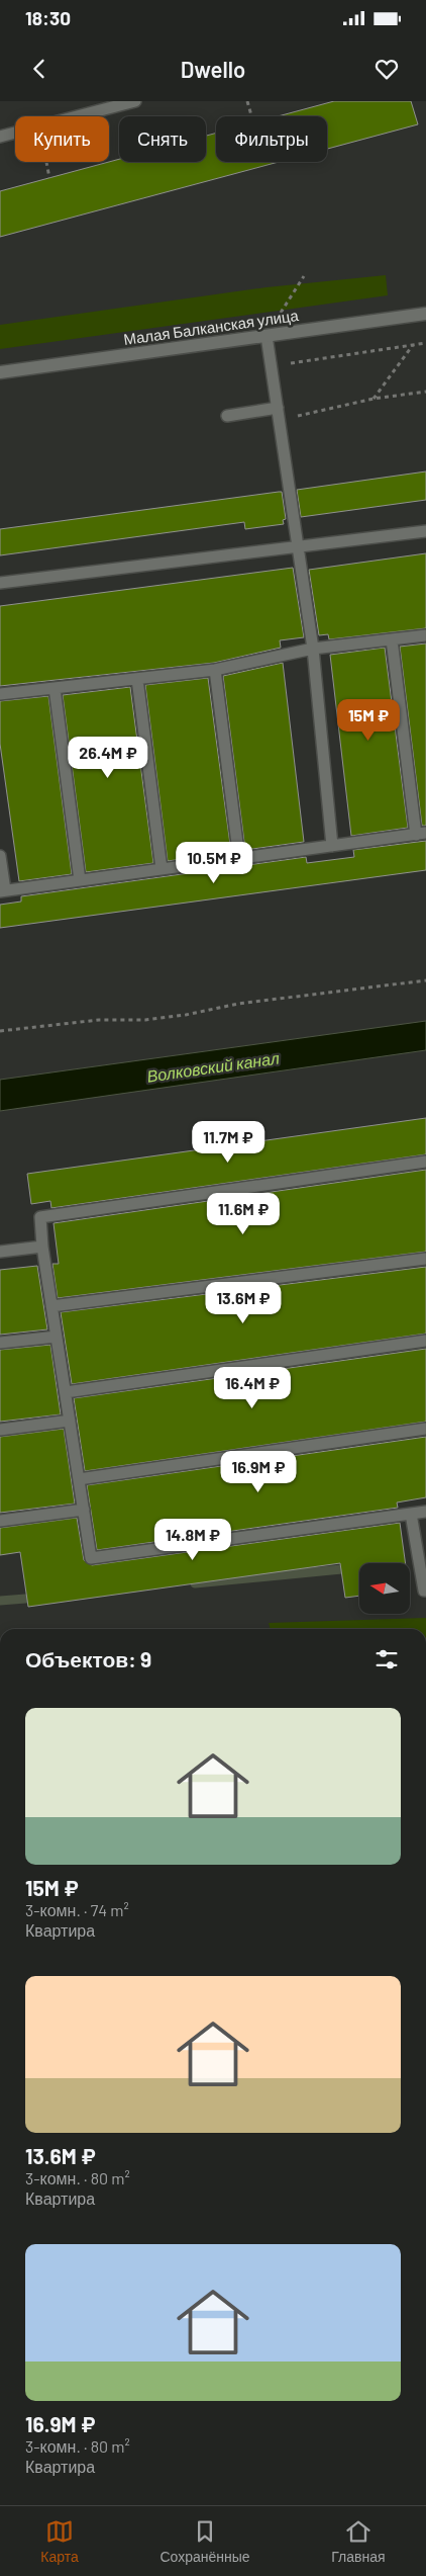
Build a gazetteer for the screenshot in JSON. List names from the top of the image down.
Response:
{
  "streets": {
    "street": ["Малая Балканская улица"]
  },
  "water": ["Волковский канал"],
  "north": "left",
  "page": {
    "status": "18:30",
    "header": "Dwello",
    "chip": ["Купить", "Снять", "Фильтры"],
    "price": [
      "15M ₽",
      "26.4M ₽",
      "10.5M ₽",
      "11.7M ₽",
      "11.6M ₽",
      "13.6M ₽",
      "16.4M ₽",
      "16.9M ₽",
      "14.8M ₽"
    ],
    "heading": "Объектов: 9",
    "list": [
      {
        "name": "15M ₽",
        "note": "3-комн. · 74 m² · Квартира"
      },
      {
        "name": "13.6M ₽",
        "note": "3-комн. · 80 m² · Квартира"
      },
      {
        "name": "16.9M ₽",
        "note": "3-комн. · 80 m² · Квартира"
      }
    ],
    "tabs": ["Карта", "Сохранённые", "Главная"]
  }
}
